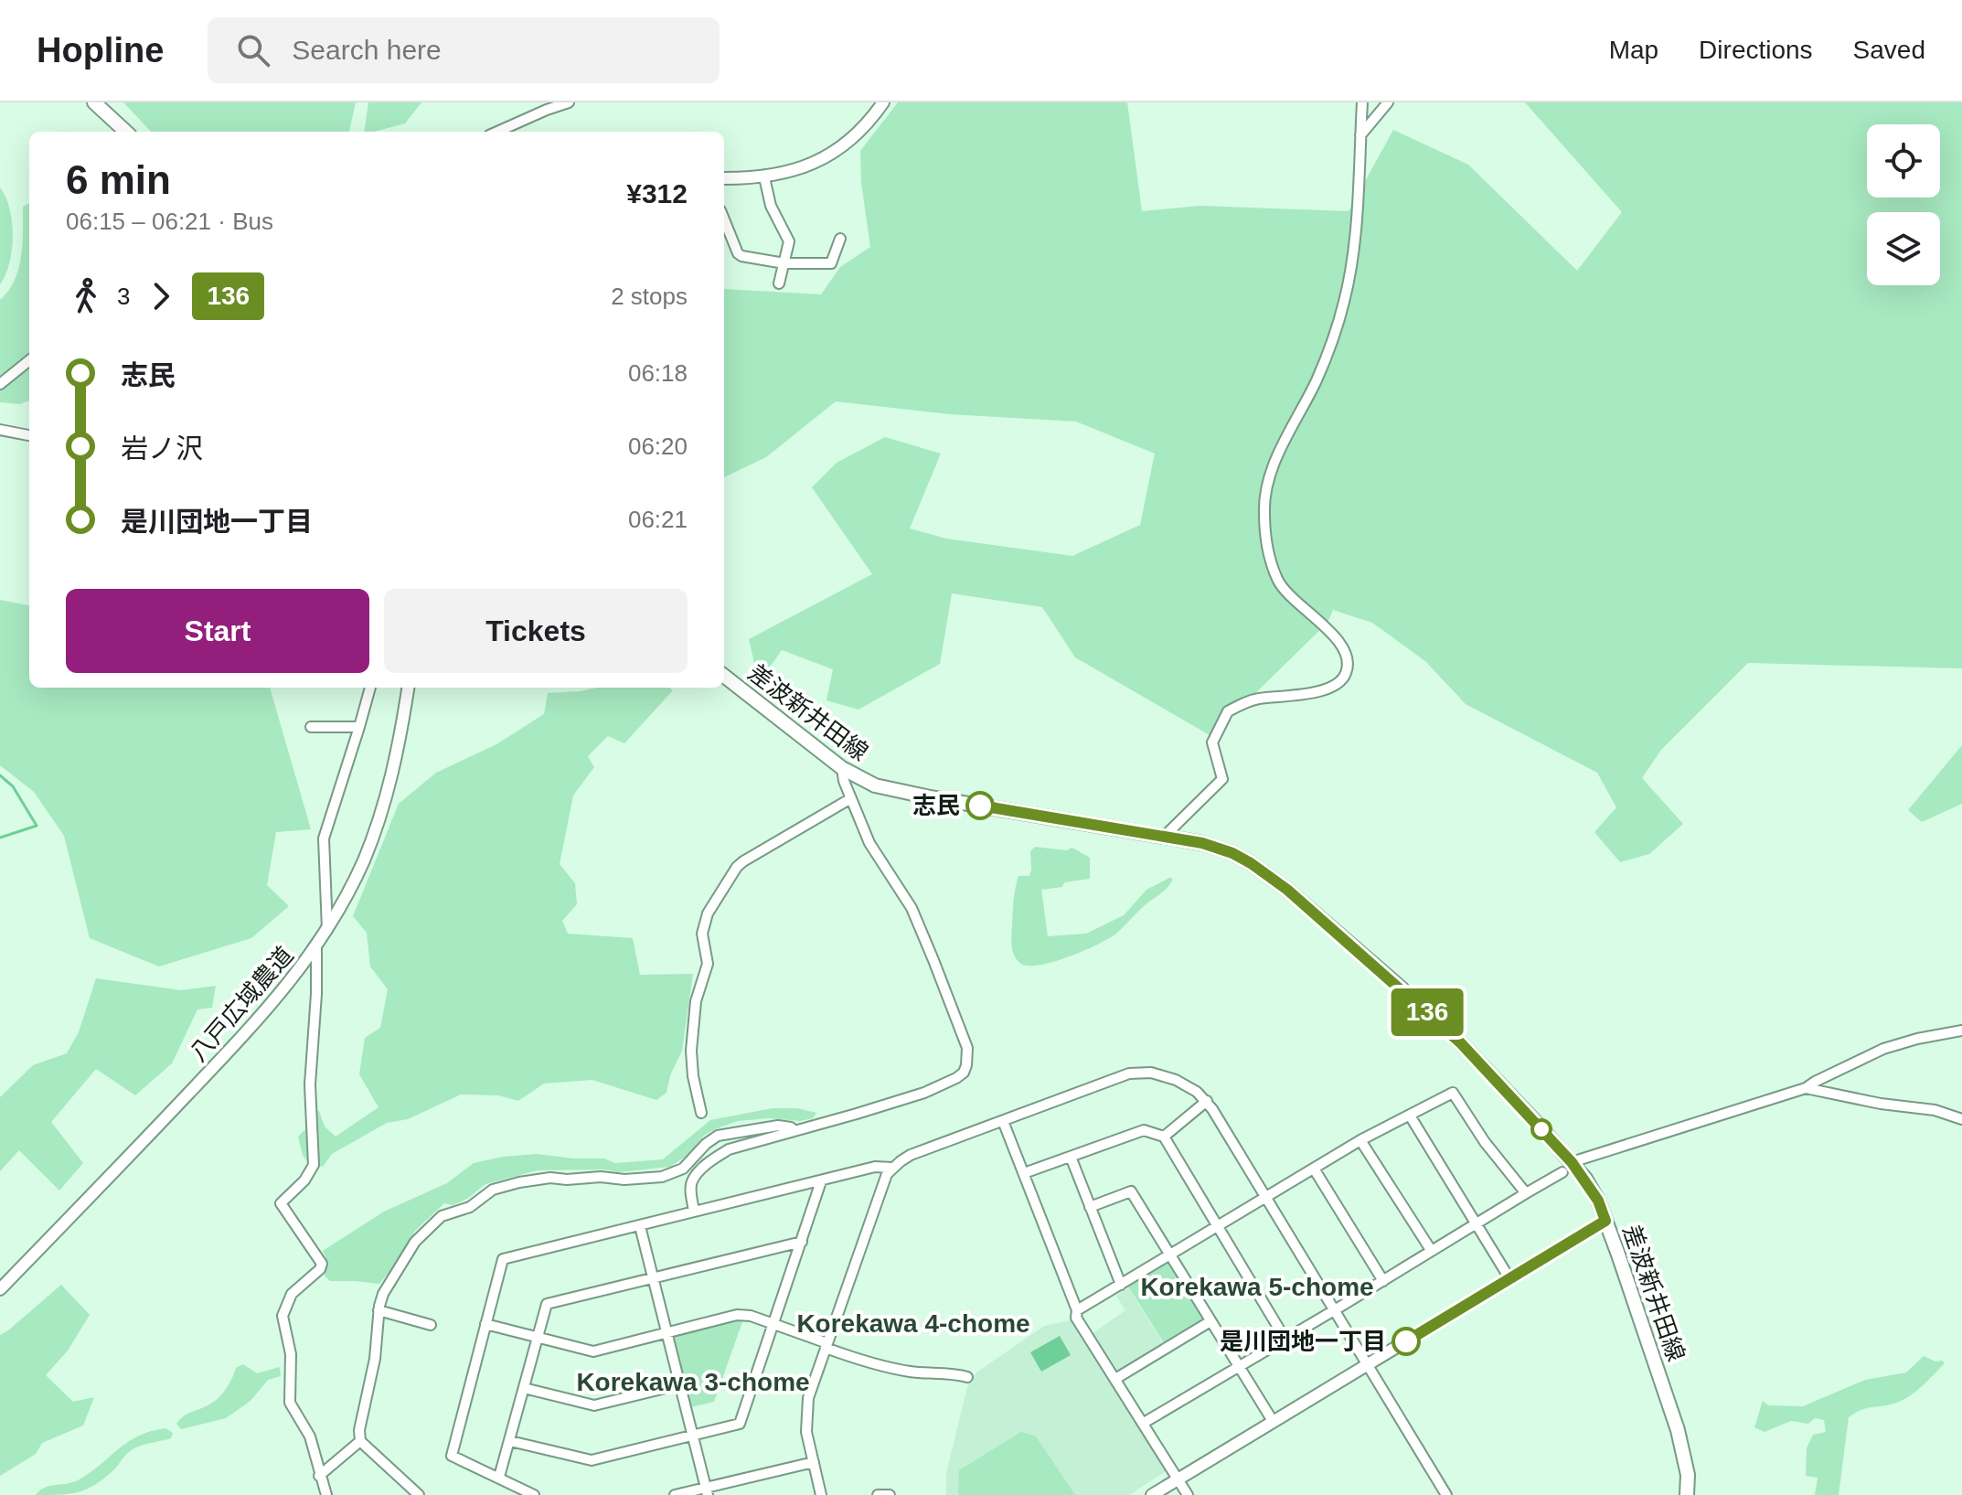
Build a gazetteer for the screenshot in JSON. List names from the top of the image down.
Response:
{
  "streets": {
    "main road": ["差波新井田線"],
    "street": ["八戸広域農道"]
  },
  "districts": ["Korekawa 5-chome", "Korekawa 4-chome", "Korekawa 3-chome"],
  "places": ["志民", "是川団地一丁目"],
  "lines": ["bus line 136"],
  "page": {
    "header": "Hopline",
    "search": "Search here",
    "nav": ["Map", "Directions", "Saved"],
    "on_map": "136",
    "heading": ["6 min", "06:15 – 06:21 · Bus", "¥312"],
    "legs": ["3", "136", "2 stops"],
    "list": [
      {
        "name": "志民",
        "value": "06:18"
      },
      {
        "name": "岩ノ沢",
        "value": "06:20"
      },
      {
        "name": "是川団地一丁目",
        "value": "06:21"
      }
    ],
    "buttons": ["Start", "Tickets"]
  }
}
